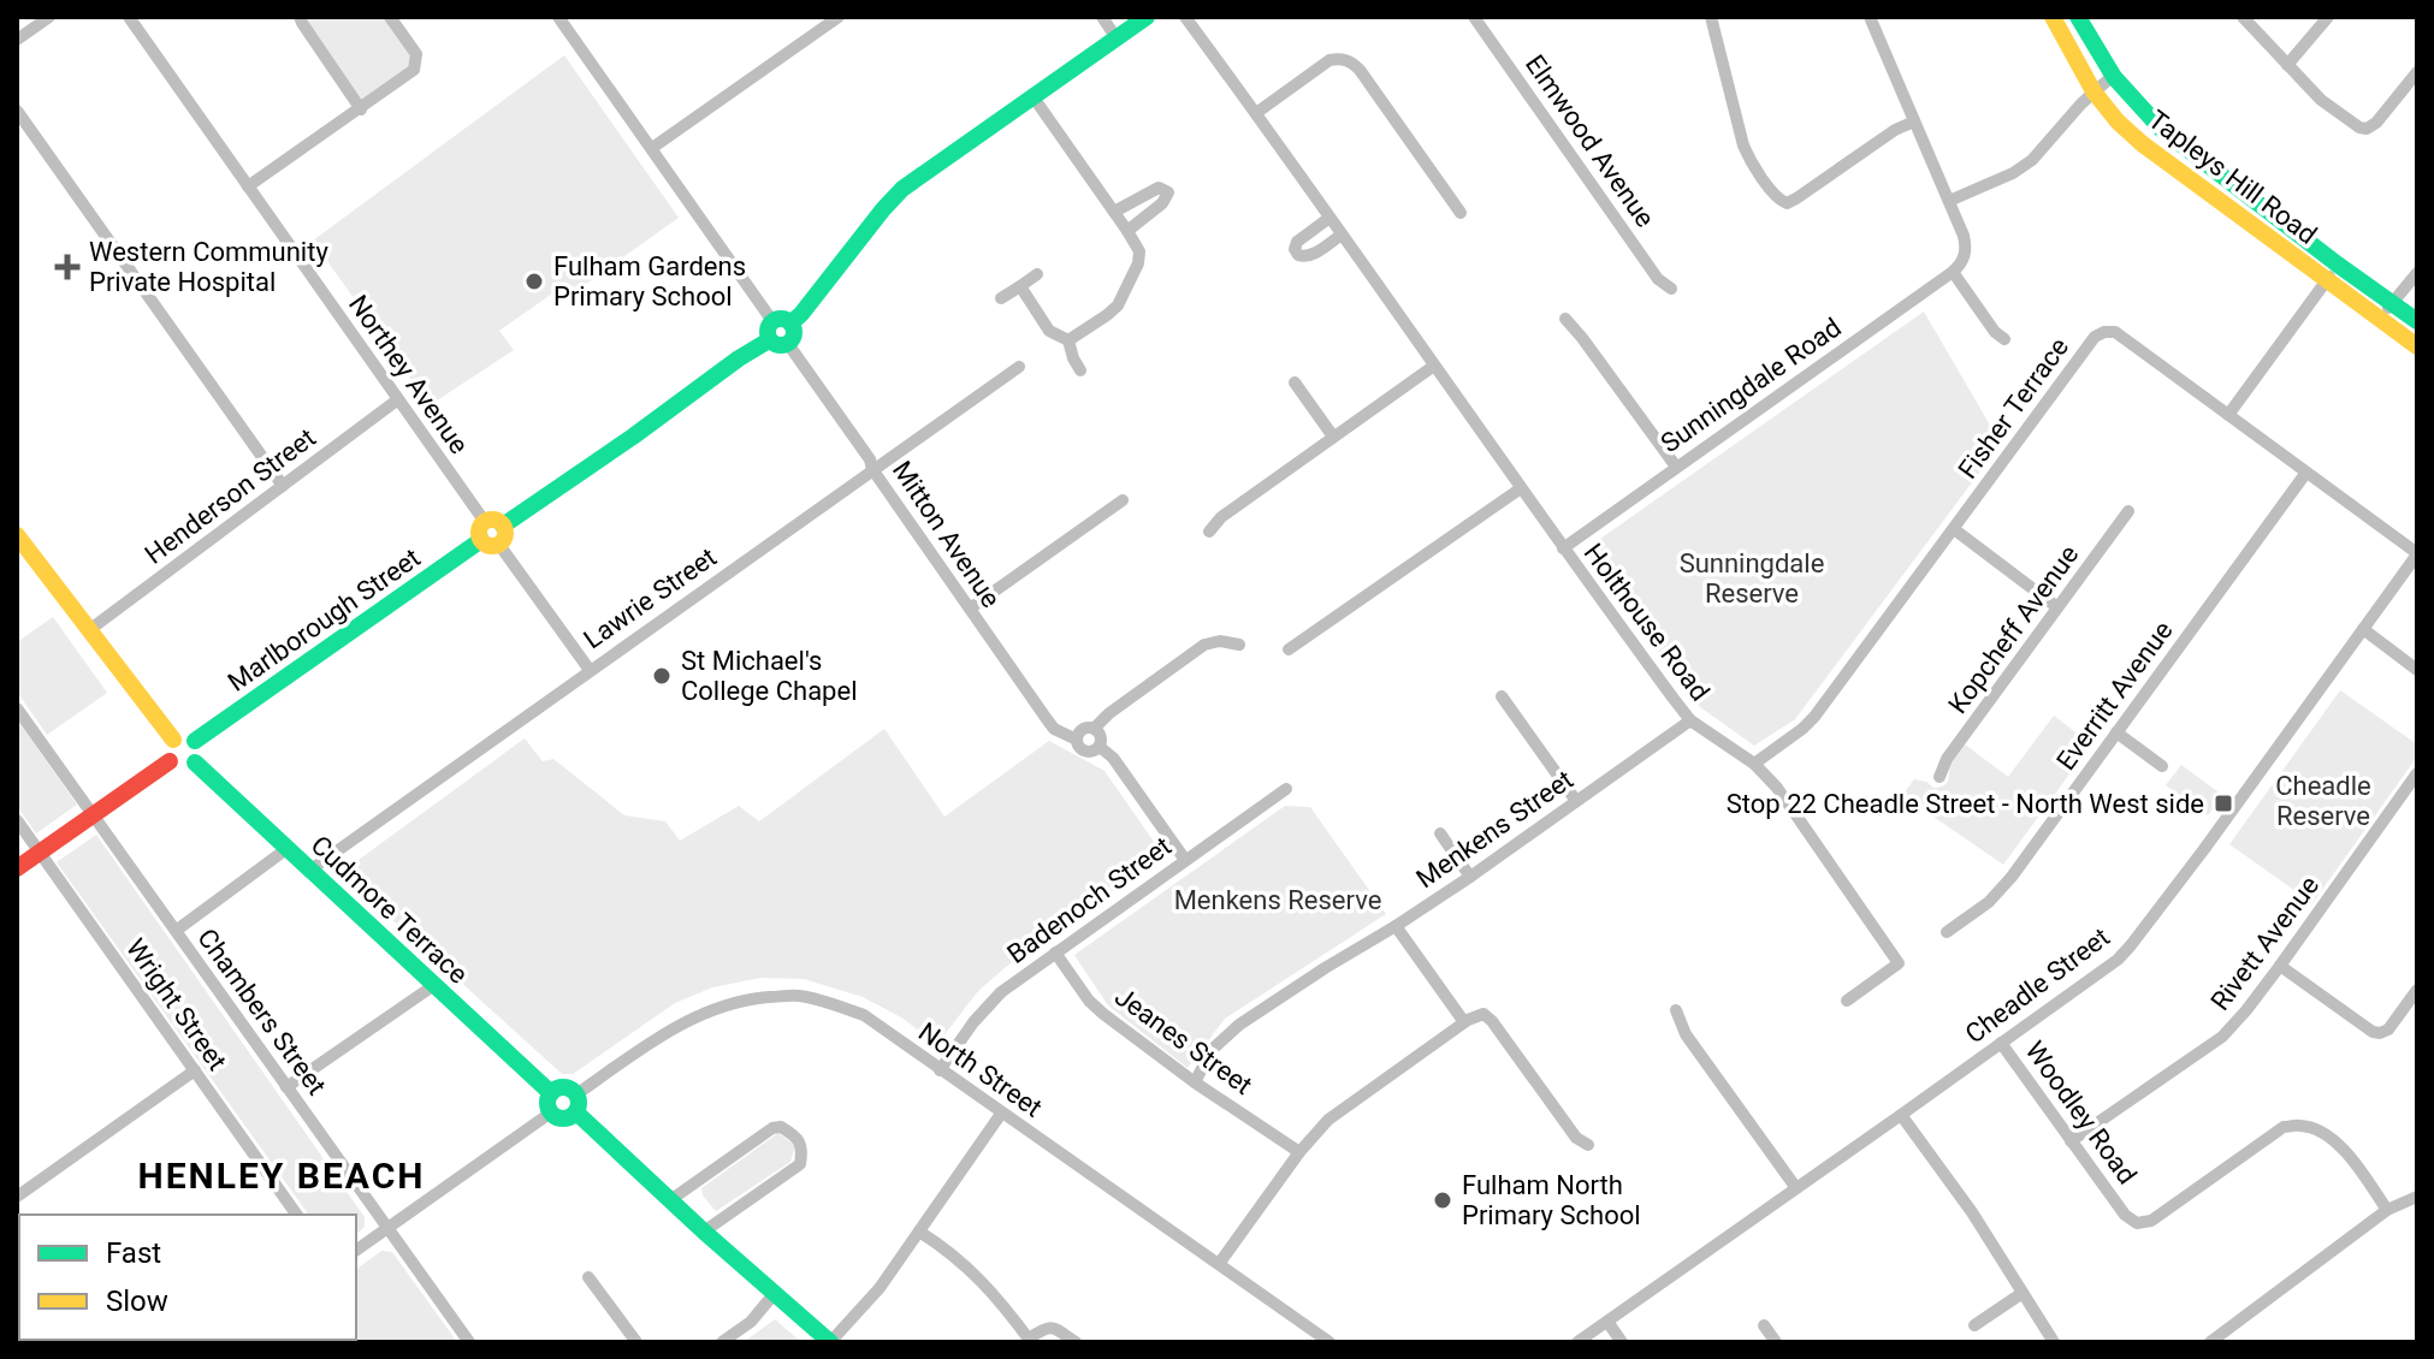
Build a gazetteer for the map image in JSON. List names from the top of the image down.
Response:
{
  "streets": {
    "street": [
      "Elmwood Avenue",
      "Tapleys Hill Road",
      "Northey Avenue",
      "Sunningdale Road",
      "Fisher Terrace",
      "Henderson Street",
      "Mitton Avenue",
      "Lawrie Street",
      "Marlborough Street",
      "Holthouse Road",
      "Kopcheff Avenue",
      "Everritt Avenue",
      "Menkens Street",
      "Badenoch Street",
      "Cudmore Terrace",
      "Rivett Avenue",
      "Cheadle Street",
      "Wright Street",
      "Chambers Street",
      "Jeanes Street",
      "North Street",
      "Woodley Road"
    ]
  },
  "crossings": [
    ["Northey Avenue", "Henderson Street"],
    ["Sunningdale Road", "Holthouse Road"],
    ["Fisher Terrace", "Holthouse Road"],
    ["Fisher Terrace", "Everritt Avenue"],
    ["Fisher Terrace", "Cheadle Street"],
    ["Mitton Avenue", "Lawrie Street"],
    ["Lawrie Street", "Cudmore Terrace"],
    ["Marlborough Street", "Cudmore Terrace"],
    ["Holthouse Road", "Menkens Street"],
    ["Menkens Street", "Jeanes Street"],
    ["Badenoch Street", "Jeanes Street"],
    ["Badenoch Street", "North Street"],
    ["Cudmore Terrace", "North Street"],
    ["Rivett Avenue", "Woodley Road"],
    ["Cheadle Street", "Woodley Road"]
  ],
  "districts": ["HENLEY BEACH"],
  "parks": ["Sunningdale Reserve", "Cheadle Reserve", "Menkens Reserve"],
  "places": {
    "health": ["Western Community Private Hospital"],
    "other": ["Fulham Gardens Primary School", "St Michael's College Chapel", "Fulham North Primary School"],
    "transit": ["Stop 22 Cheadle Street - North West side"]
  },
  "legend": ["Fast", "Slow"]
}
